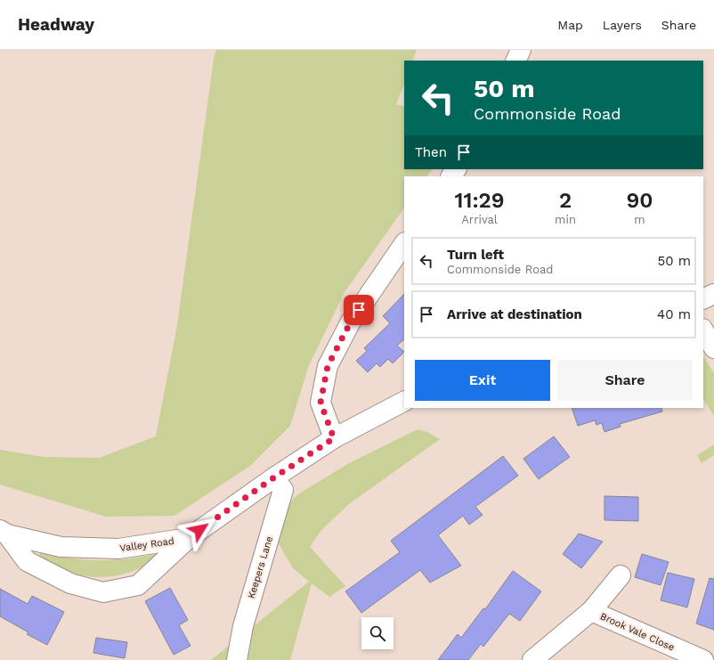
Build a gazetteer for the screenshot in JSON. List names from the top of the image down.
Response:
{
  "streets": {
    "street": ["Valley Road", "Keepers Lane", "Brook Vale Close"]
  },
  "crossings": [
    ["Valley Road", "Keepers Lane"]
  ],
  "page": {
    "header": "Headway",
    "nav": ["Map", "Layers", "Share"],
    "turn": ["50 m", "Commonside Road"],
    "then": "Then",
    "eta": [
      "11:29",
      "Arrival",
      "2",
      "min",
      "90",
      "m"
    ],
    "list": [
      {
        "name": "Turn left",
        "note": "Commonside Road",
        "value": "50 m"
      },
      {
        "name": "Arrive at destination",
        "value": "40 m"
      }
    ],
    "buttons": ["Exit", "Share"]
  }
}
